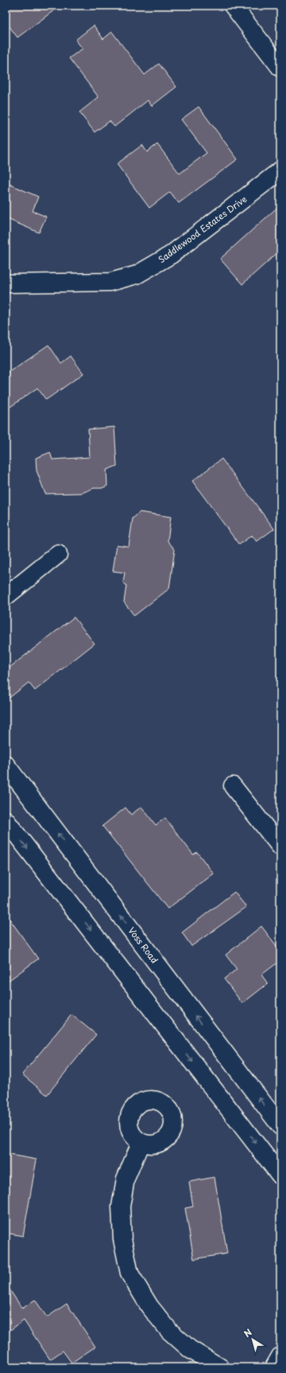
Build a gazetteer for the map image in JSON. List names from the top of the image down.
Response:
{
  "streets": {
    "main road": ["Saddlewood Estates Drive", "Voss Road"]
  },
  "north": "top left"
}
